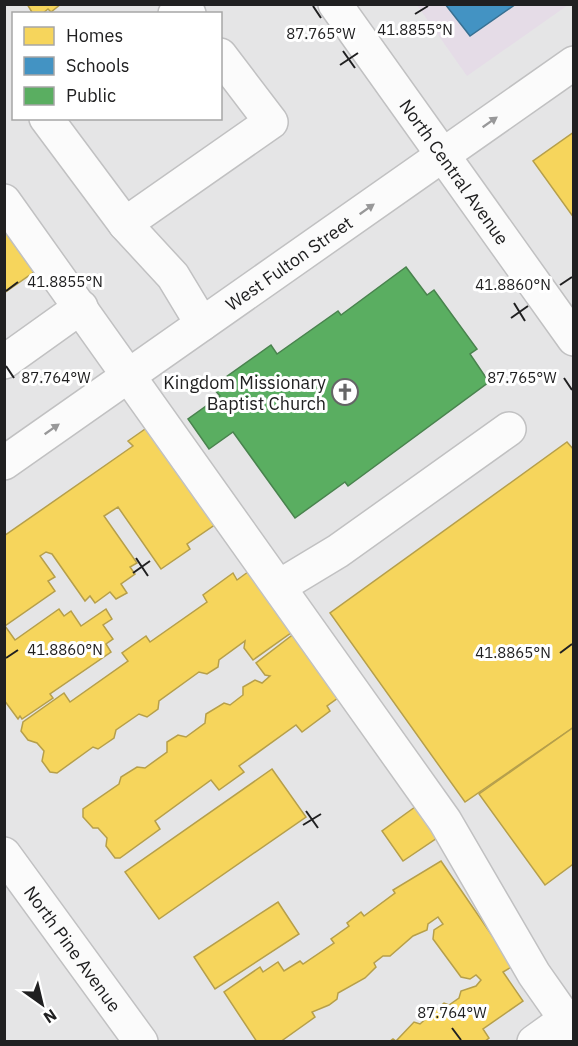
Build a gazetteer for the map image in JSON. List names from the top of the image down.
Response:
{
  "streets": {
    "street": ["North Central Avenue", "West Fulton Street", "North Pine Avenue"]
  },
  "crossings": [
    ["North Central Avenue", "West Fulton Street"]
  ],
  "places": {
    "church": ["Kingdom Missionary Baptist Church"]
  },
  "legend": ["Homes", "Schools", "Public"],
  "north": "bottom right",
  "coordinates": [
    "41.8855°N",
    "87.765°W",
    "41.8860°N",
    "87.764°W",
    "41.8865°N"
  ]
}
